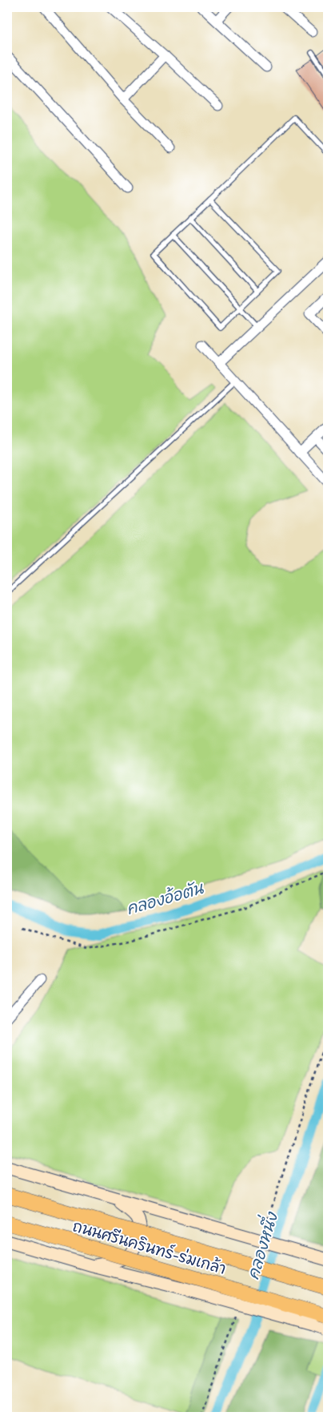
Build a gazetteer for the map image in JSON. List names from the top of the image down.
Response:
{
  "streets": {
    "main road": ["ถนนศรีนครินทร์-ร่มเกล้า"]
  },
  "water": ["คลองอ้อตัน", "คลองหนึ่ง"]
}
